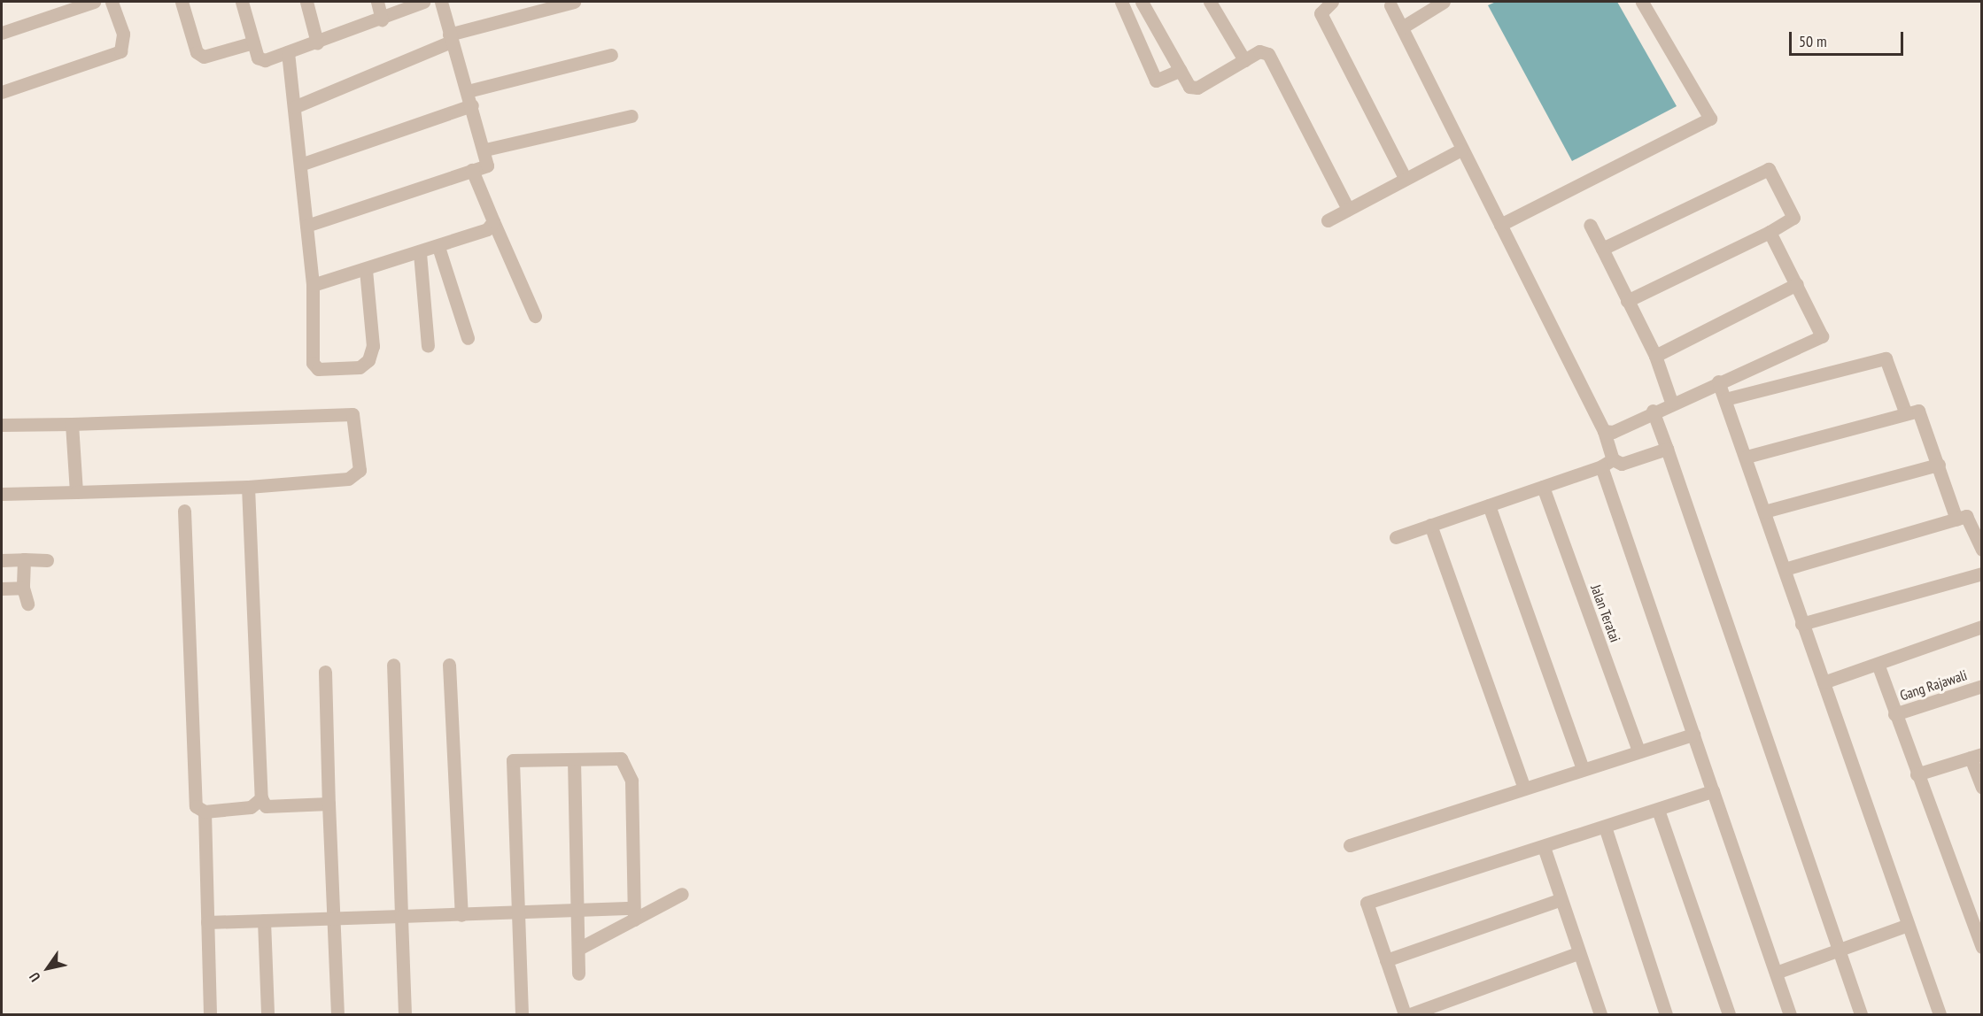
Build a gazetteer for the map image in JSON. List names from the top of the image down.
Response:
{
  "streets": {
    "street": ["Jalan Teratai", "Gang Rajawali"]
  },
  "scale_bar": "50 m",
  "north": "bottom left"
}
